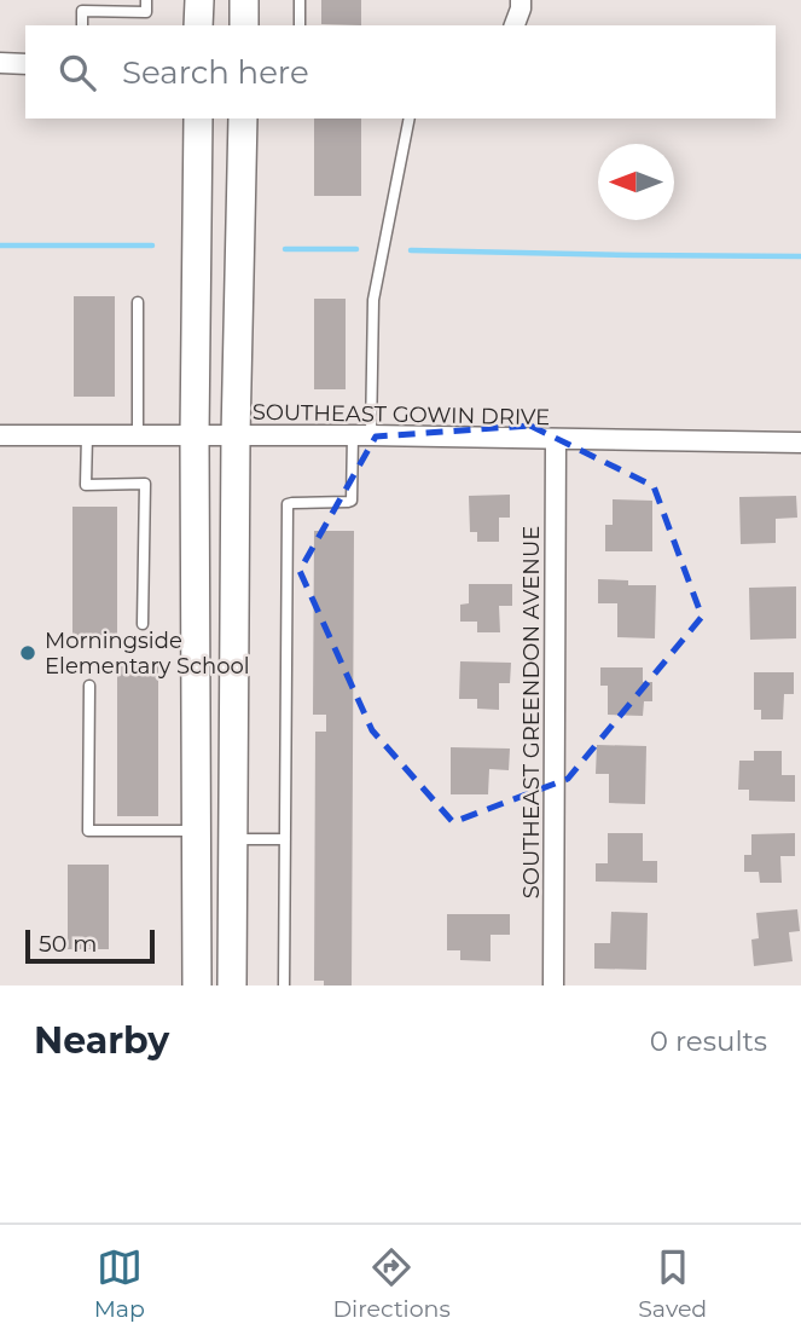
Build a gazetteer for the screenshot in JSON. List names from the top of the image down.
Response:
{
  "streets": {
    "street": ["SOUTHEAST GOWIN DRIVE", "SOUTHEAST GREENDON AVENUE"]
  },
  "crossings": [
    ["SOUTHEAST GOWIN DRIVE", "SOUTHEAST GREENDON AVENUE"]
  ],
  "places": ["Morningside Elementary School"],
  "scale_bar": "50 m",
  "north": "left",
  "page": {
    "search": "Search here",
    "scale": "50 m",
    "heading": ["Nearby", "0 results"],
    "nav": ["Map", "Directions", "Saved"]
  }
}
